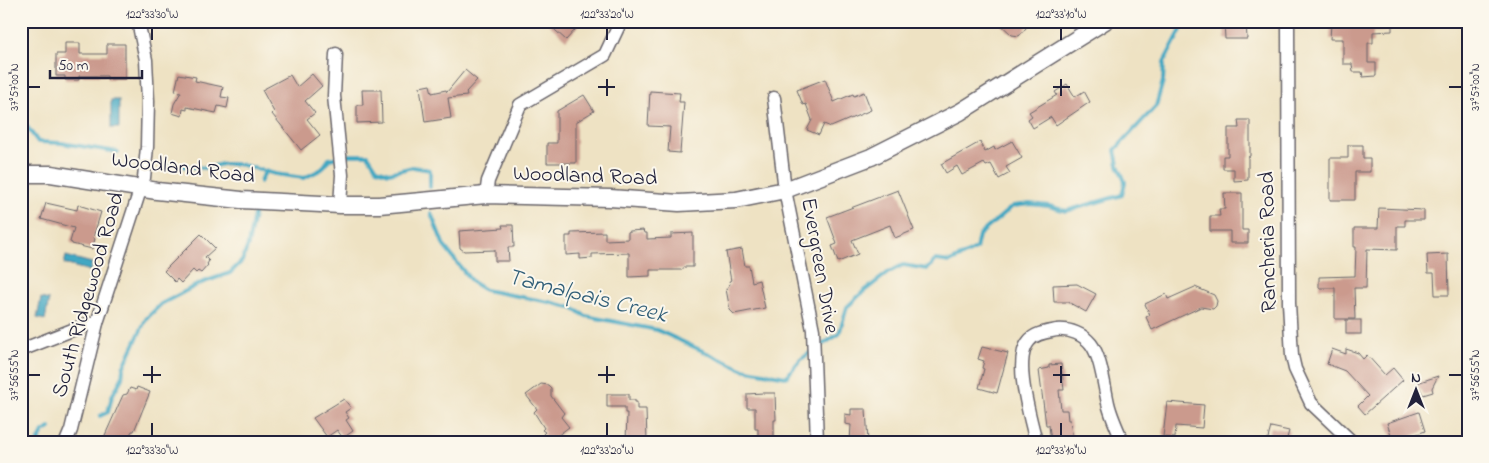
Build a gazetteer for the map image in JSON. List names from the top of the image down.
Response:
{
  "streets": {
    "street": [
      "Woodland Road",
      "Rancheria Road",
      "Evergreen Drive",
      "South Ridgewood Road"
    ]
  },
  "crossings": [
    ["Woodland Road", "Evergreen Drive"],
    ["Woodland Road", "South Ridgewood Road"]
  ],
  "water": ["Tamalpais Creek"],
  "scale_bar": "50 m",
  "north": "top",
  "coordinates": [
    "122°33'30\"W",
    "122°33'20\"W",
    "122°33'10\"W",
    "37°57'00\"N",
    "37°56'55\"N"
  ]
}
